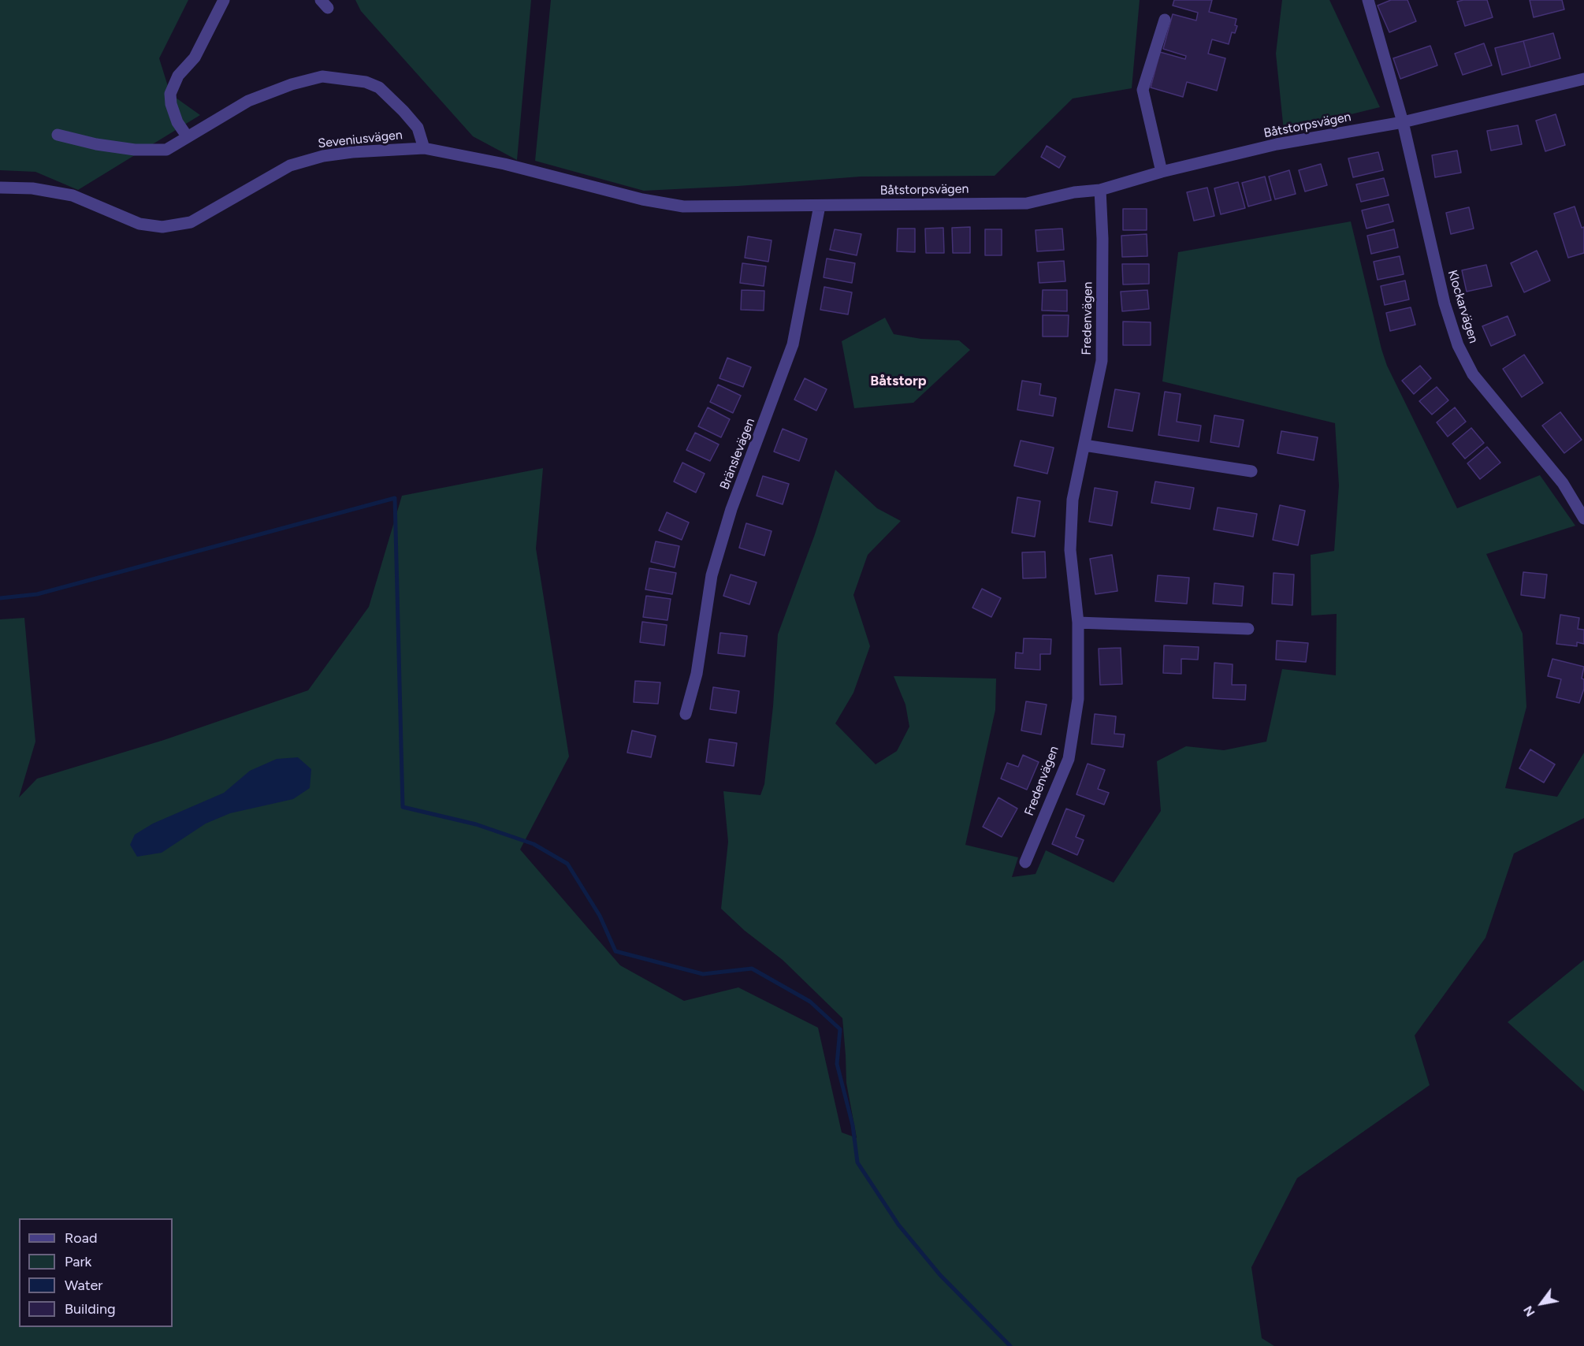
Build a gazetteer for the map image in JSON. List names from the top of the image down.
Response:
{
  "streets": {
    "street": [
      "Båtstorpsvägen",
      "Seveniusvägen",
      "Klockarvägen",
      "Fredenvägen",
      "Bränslevägen"
    ]
  },
  "crossings": [
    ["Båtstorpsvägen", "Seveniusvägen"],
    ["Båtstorpsvägen", "Klockarvägen"],
    ["Båtstorpsvägen", "Fredenvägen"],
    ["Båtstorpsvägen", "Bränslevägen"]
  ],
  "districts": ["Båtstorp"],
  "legend": [
    "Road",
    "Park",
    "Water",
    "Building"
  ],
  "north": "bottom left"
}
